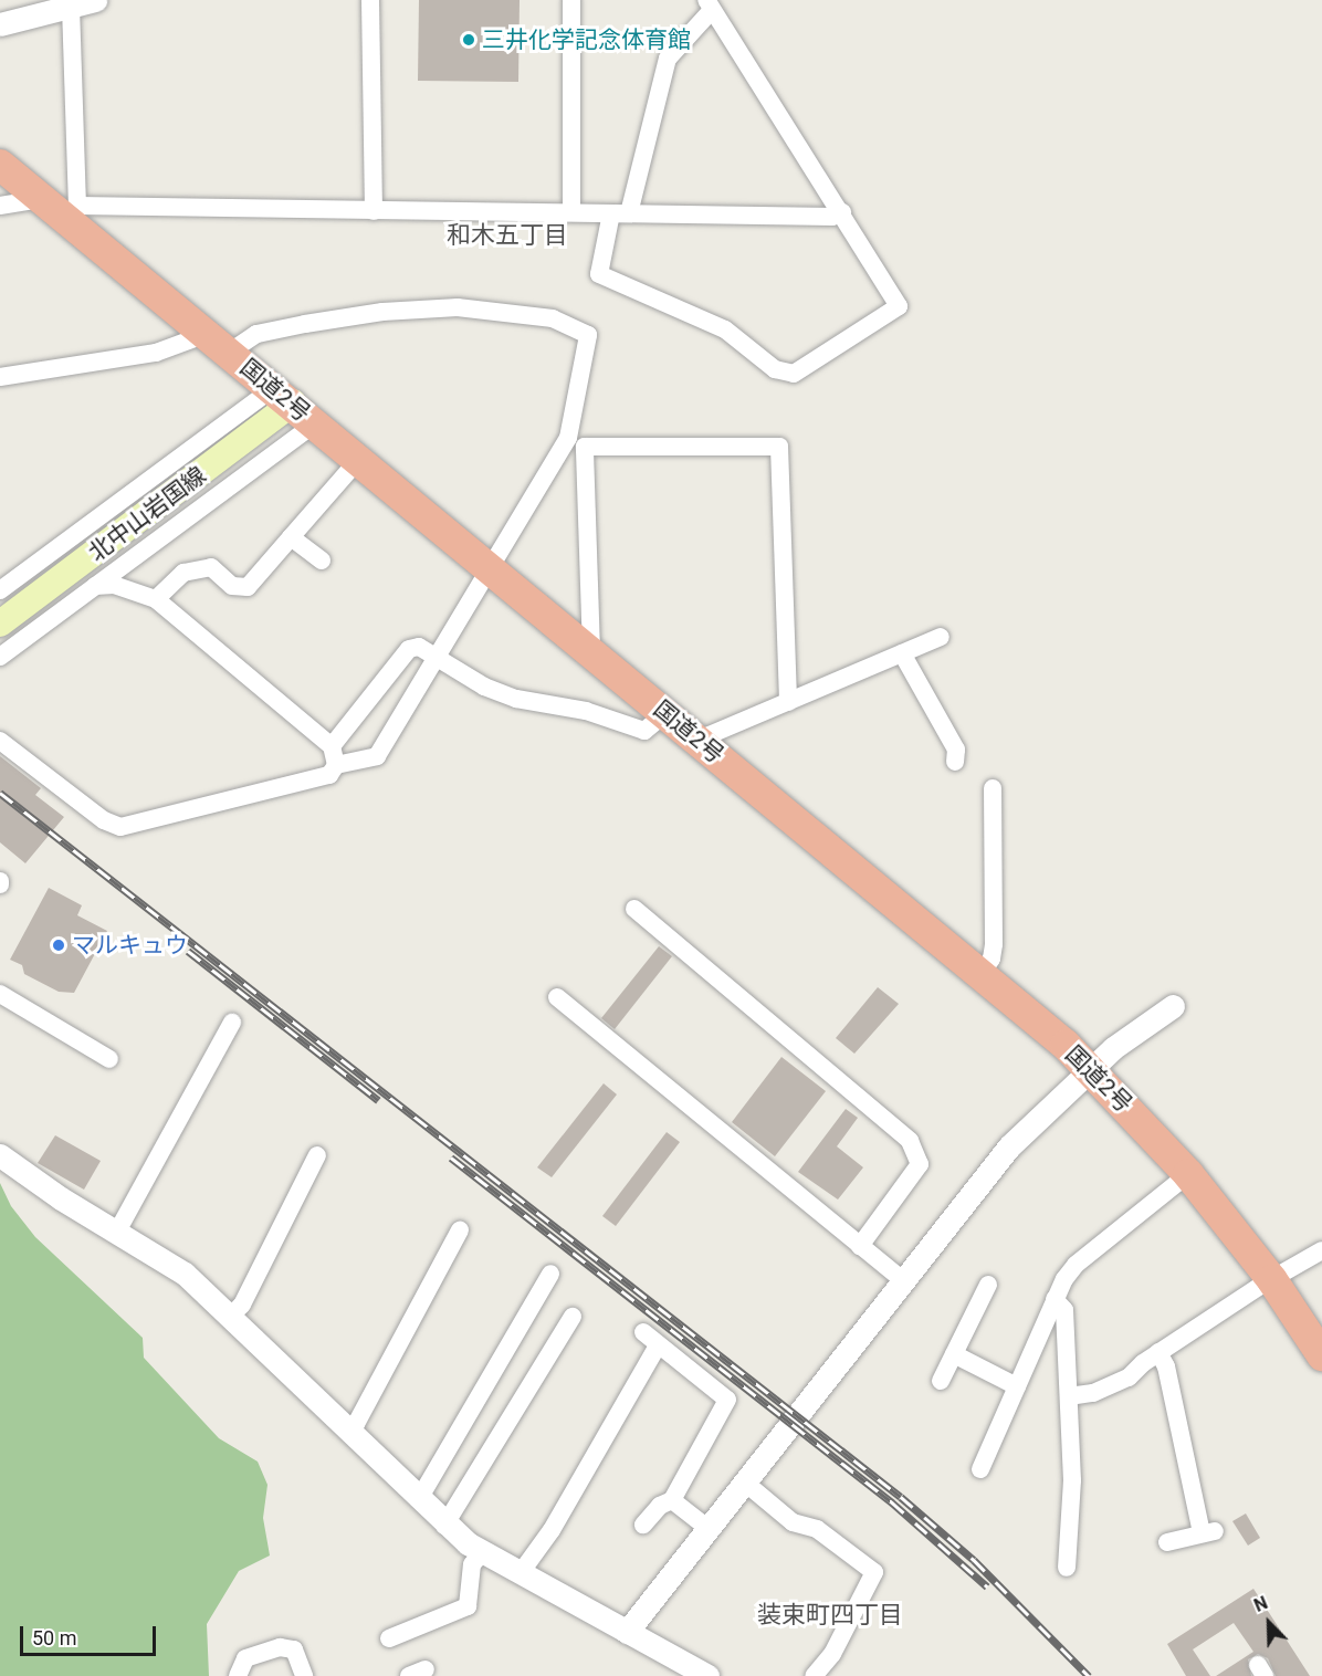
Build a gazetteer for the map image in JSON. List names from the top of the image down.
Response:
{
  "streets": {
    "highway": ["国道2号"],
    "main road": ["北中山岩国線"]
  },
  "crossings": [
    ["国道2号", "北中山岩国線"]
  ],
  "districts": ["和木五丁目", "装束町四丁目"],
  "places": ["三井化学記念体育館", "マルキュウ"],
  "scale_bar": "50 m",
  "north": "top left"
}
